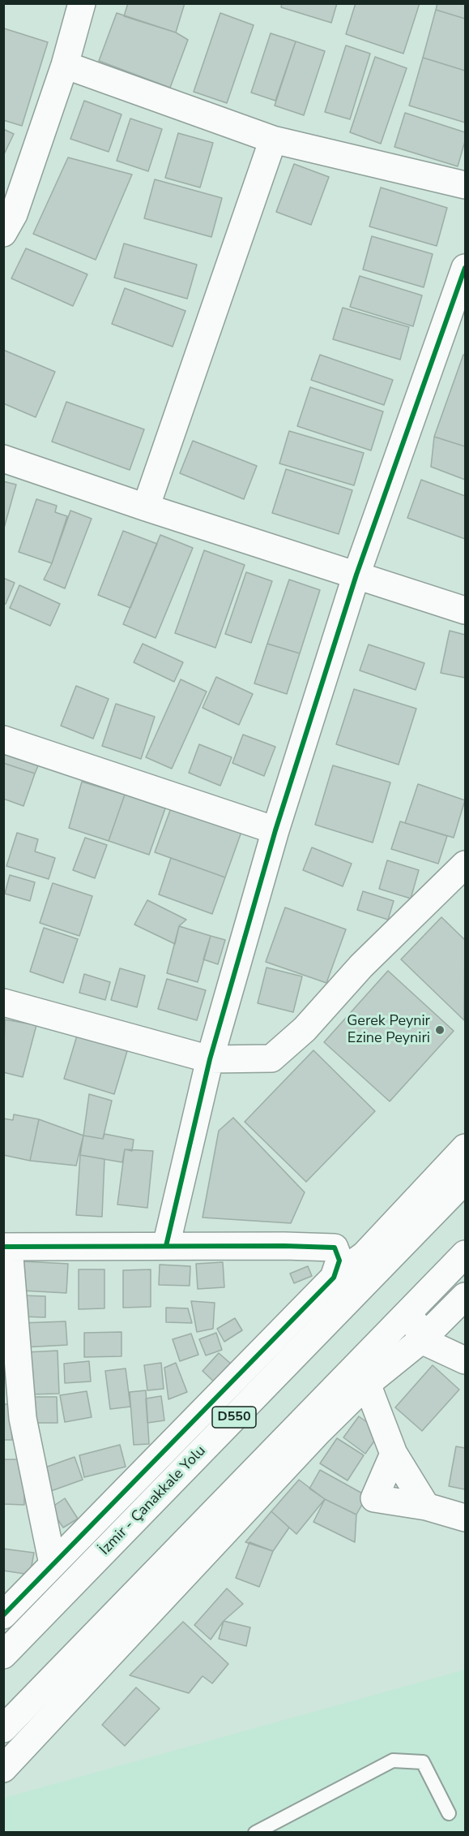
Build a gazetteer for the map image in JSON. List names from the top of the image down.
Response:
{
  "streets": {
    "main road": ["D550", "İzmir - Çanakkale Yolu"]
  },
  "places": ["Gerek Peynir Ezine Peyniri"]
}
